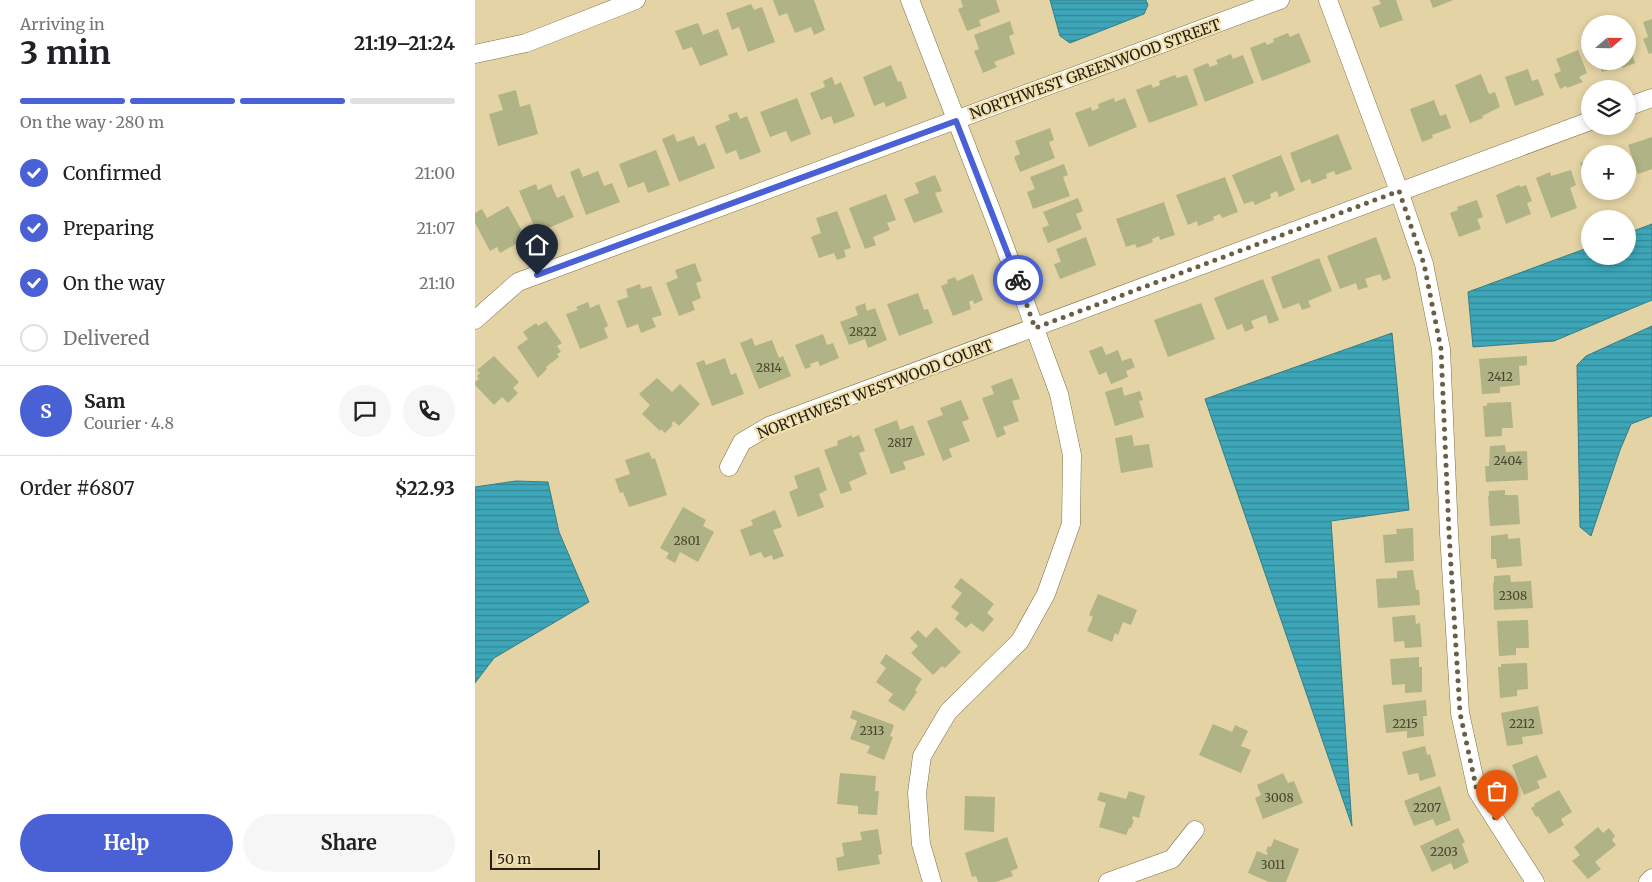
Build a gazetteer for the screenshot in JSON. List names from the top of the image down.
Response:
{
  "streets": {
    "street": ["NORTHWEST GREENWOOD STREET", "NORTHWEST WESTWOOD COURT"]
  },
  "house_numbers": [
    "2822",
    "2814",
    "2412",
    "2817",
    "2404",
    "2801",
    "2308",
    "2215",
    "2212",
    "2313",
    "3008",
    "2207",
    "2203",
    "3011"
  ],
  "scale_bar": "50 m",
  "north": "right",
  "page": {
    "heading": ["3 min", "Arriving in", "21:19–21:24"],
    "panel": [
      "Sam",
      "Courier · 4.8",
      "Order #6807",
      "$22.93"
    ],
    "map_buttons": ["+", "−"],
    "bar": "On the way · 280 m",
    "list": [
      ["Confirmed", "21:00"],
      ["Preparing", "21:07"],
      ["On the way", "21:10"],
      "Delivered"
    ],
    "round": "S",
    "buttons": ["Help", "Share"],
    "scale": "50 m"
  }
}
